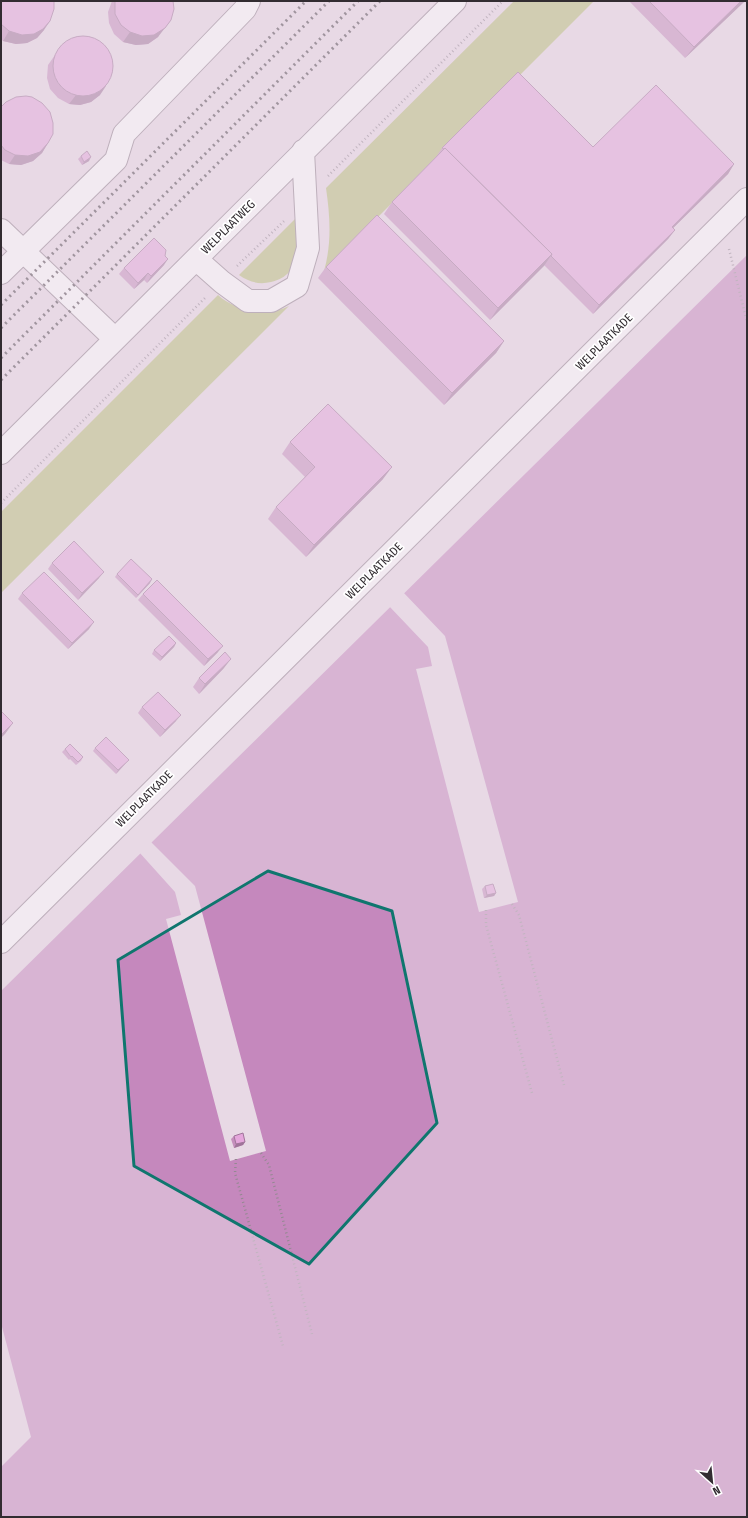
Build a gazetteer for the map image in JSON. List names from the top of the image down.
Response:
{
  "streets": {
    "street": ["WELPLAATWEG", "WELPLAATKADE"]
  },
  "north": "bottom right"
}
